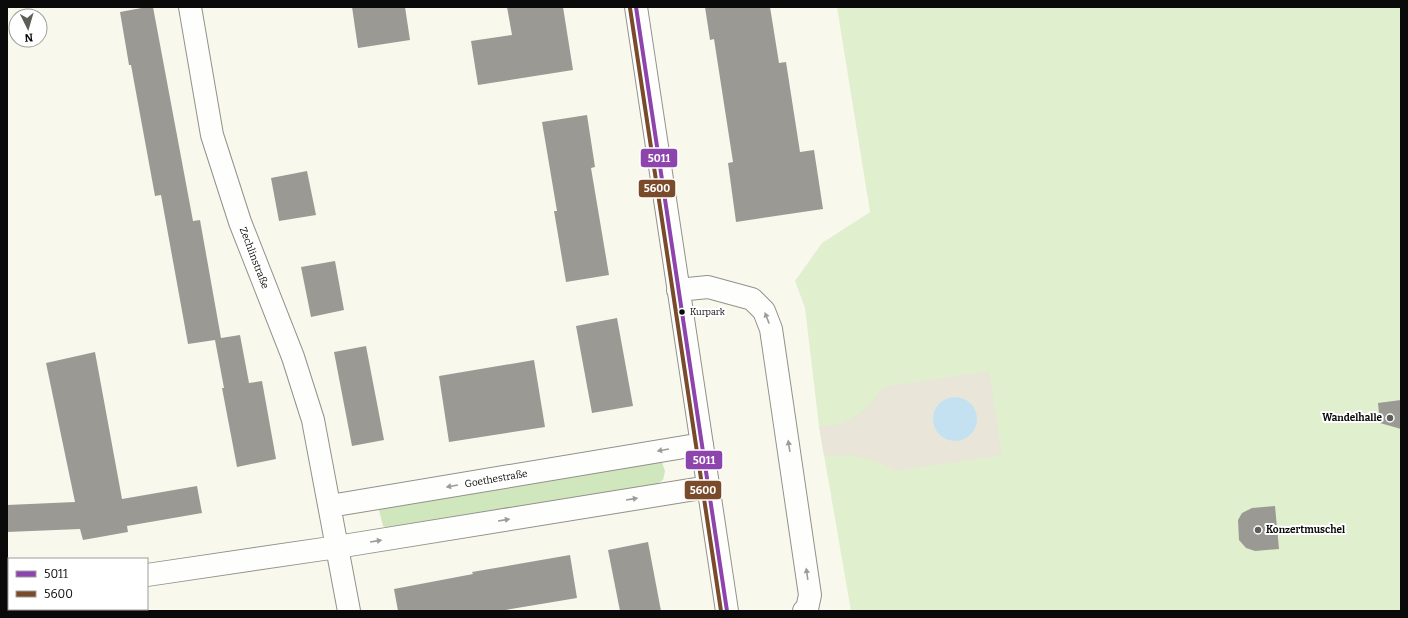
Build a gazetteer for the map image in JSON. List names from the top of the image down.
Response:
{
  "streets": {
    "street": ["Zechlinstraße", "Goethestraße"]
  },
  "crossings": [
    ["Zechlinstraße", "Goethestraße"]
  ],
  "places": ["Kurpark", "Wandelhalle", "Konzertmuschel"],
  "lines": ["transit line 5011", "transit line 5600"],
  "legend": ["5011", "5600"],
  "north": "bottom"
}
